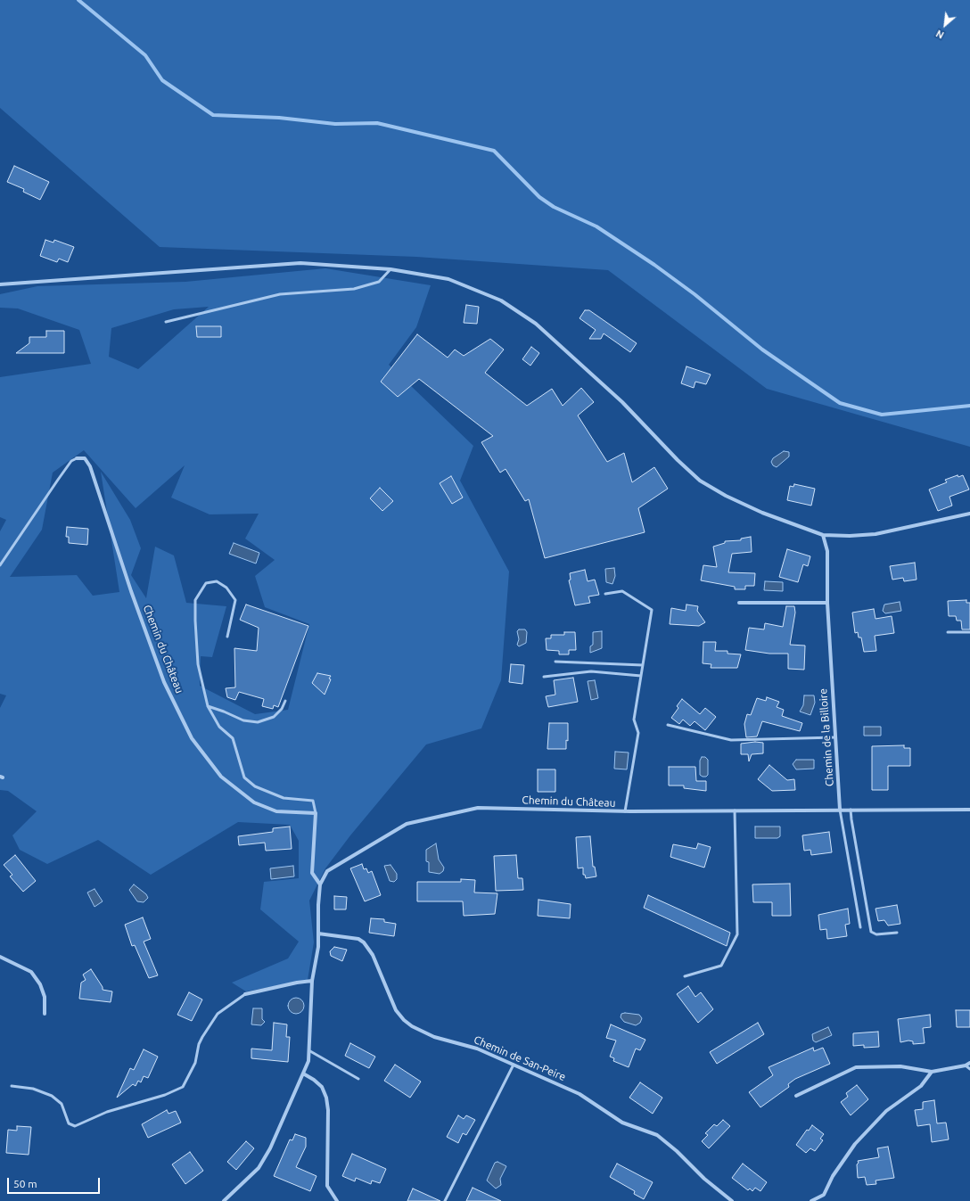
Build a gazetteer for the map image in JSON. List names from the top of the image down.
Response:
{
  "streets": {
    "street": ["Chemin du Château", "Chemin de la Billoire", "Chemin de San-Peire"]
  },
  "crossings": [
    ["Chemin du Château", "Chemin de la Billoire"],
    ["Chemin du Château", "Chemin de San-Peire"]
  ],
  "scale_bar": "50 m",
  "north": "bottom left"
}
